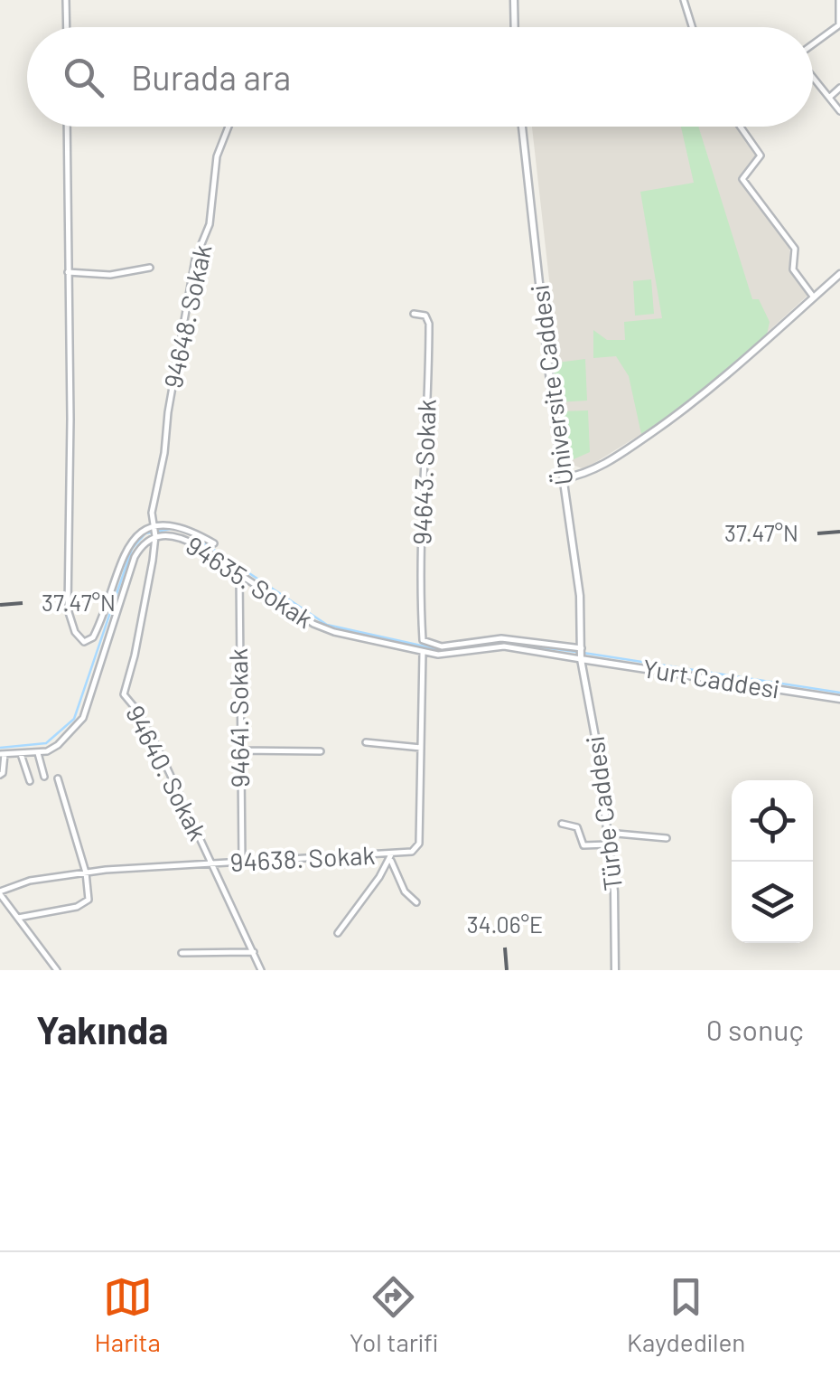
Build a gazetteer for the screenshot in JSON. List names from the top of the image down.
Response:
{
  "streets": {
    "street": [
      "94648. Sokak",
      "Üniversite Caddesi",
      "94643. Sokak",
      "94635. Sokak",
      "Yurt Caddesi",
      "94641. Sokak",
      "94640. Sokak",
      "Türbe Caddesi",
      "94638. Sokak"
    ]
  },
  "crossings": [
    ["Üniversite Caddesi", "94643. Sokak"],
    ["Üniversite Caddesi", "94635. Sokak"],
    ["Üniversite Caddesi", "Yurt Caddesi"],
    ["Üniversite Caddesi", "Türbe Caddesi"],
    ["94635. Sokak", "Yurt Caddesi"],
    ["94635. Sokak", "94641. Sokak"],
    ["94635. Sokak", "94640. Sokak"],
    ["94635. Sokak", "Türbe Caddesi"],
    ["94635. Sokak", "94638. Sokak"],
    ["Yurt Caddesi", "Türbe Caddesi"],
    ["94641. Sokak", "94638. Sokak"],
    ["94640. Sokak", "94638. Sokak"]
  ],
  "page": {
    "search": "Burada ara",
    "heading": ["Yakında", "0 sonuç"],
    "nav": ["Harita", "Yol tarifi", "Kaydedilen"]
  },
  "coordinates": ["37.47°N", "34.06°E"]
}
